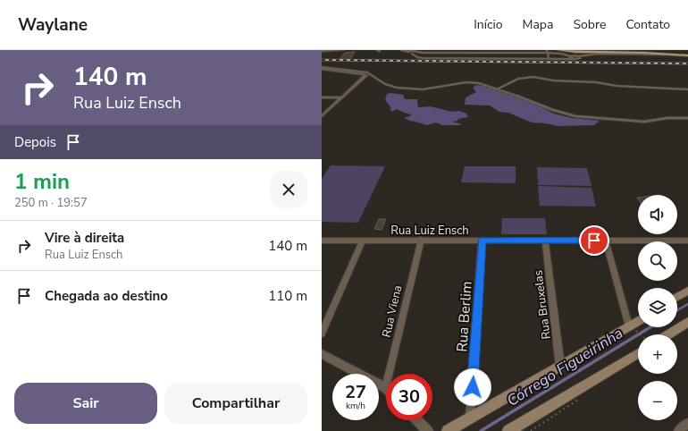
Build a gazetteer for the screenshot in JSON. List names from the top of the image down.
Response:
{
  "streets": {
    "street": [
      "Rua Luiz Ensch",
      "Rua Bruxelas",
      "Rua Viena",
      "Rua Berlim"
    ]
  },
  "crossings": [
    ["Rua Luiz Ensch", "Rua Bruxelas"],
    ["Rua Luiz Ensch", "Rua Viena"],
    ["Rua Luiz Ensch", "Rua Berlim"]
  ],
  "water": ["Córrego Figueirinha"],
  "page": {
    "header": "Waylane",
    "nav": [
      "Início",
      "Mapa",
      "Sobre",
      "Contato"
    ],
    "turn": ["140 m", "Rua Luiz Ensch"],
    "then": "Depois",
    "heading": ["1 min", "250 m · 19:57"],
    "map_buttons": ["+", "−"],
    "list": [
      {
        "name": "Vire à direita",
        "note": "Rua Luiz Ensch",
        "value": "140 m"
      },
      {
        "name": "Chegada ao destino",
        "value": "110 m"
      }
    ],
    "speed": "27 km/h",
    "limit": "30",
    "buttons": ["Sair", "Compartilhar"]
  }
}
